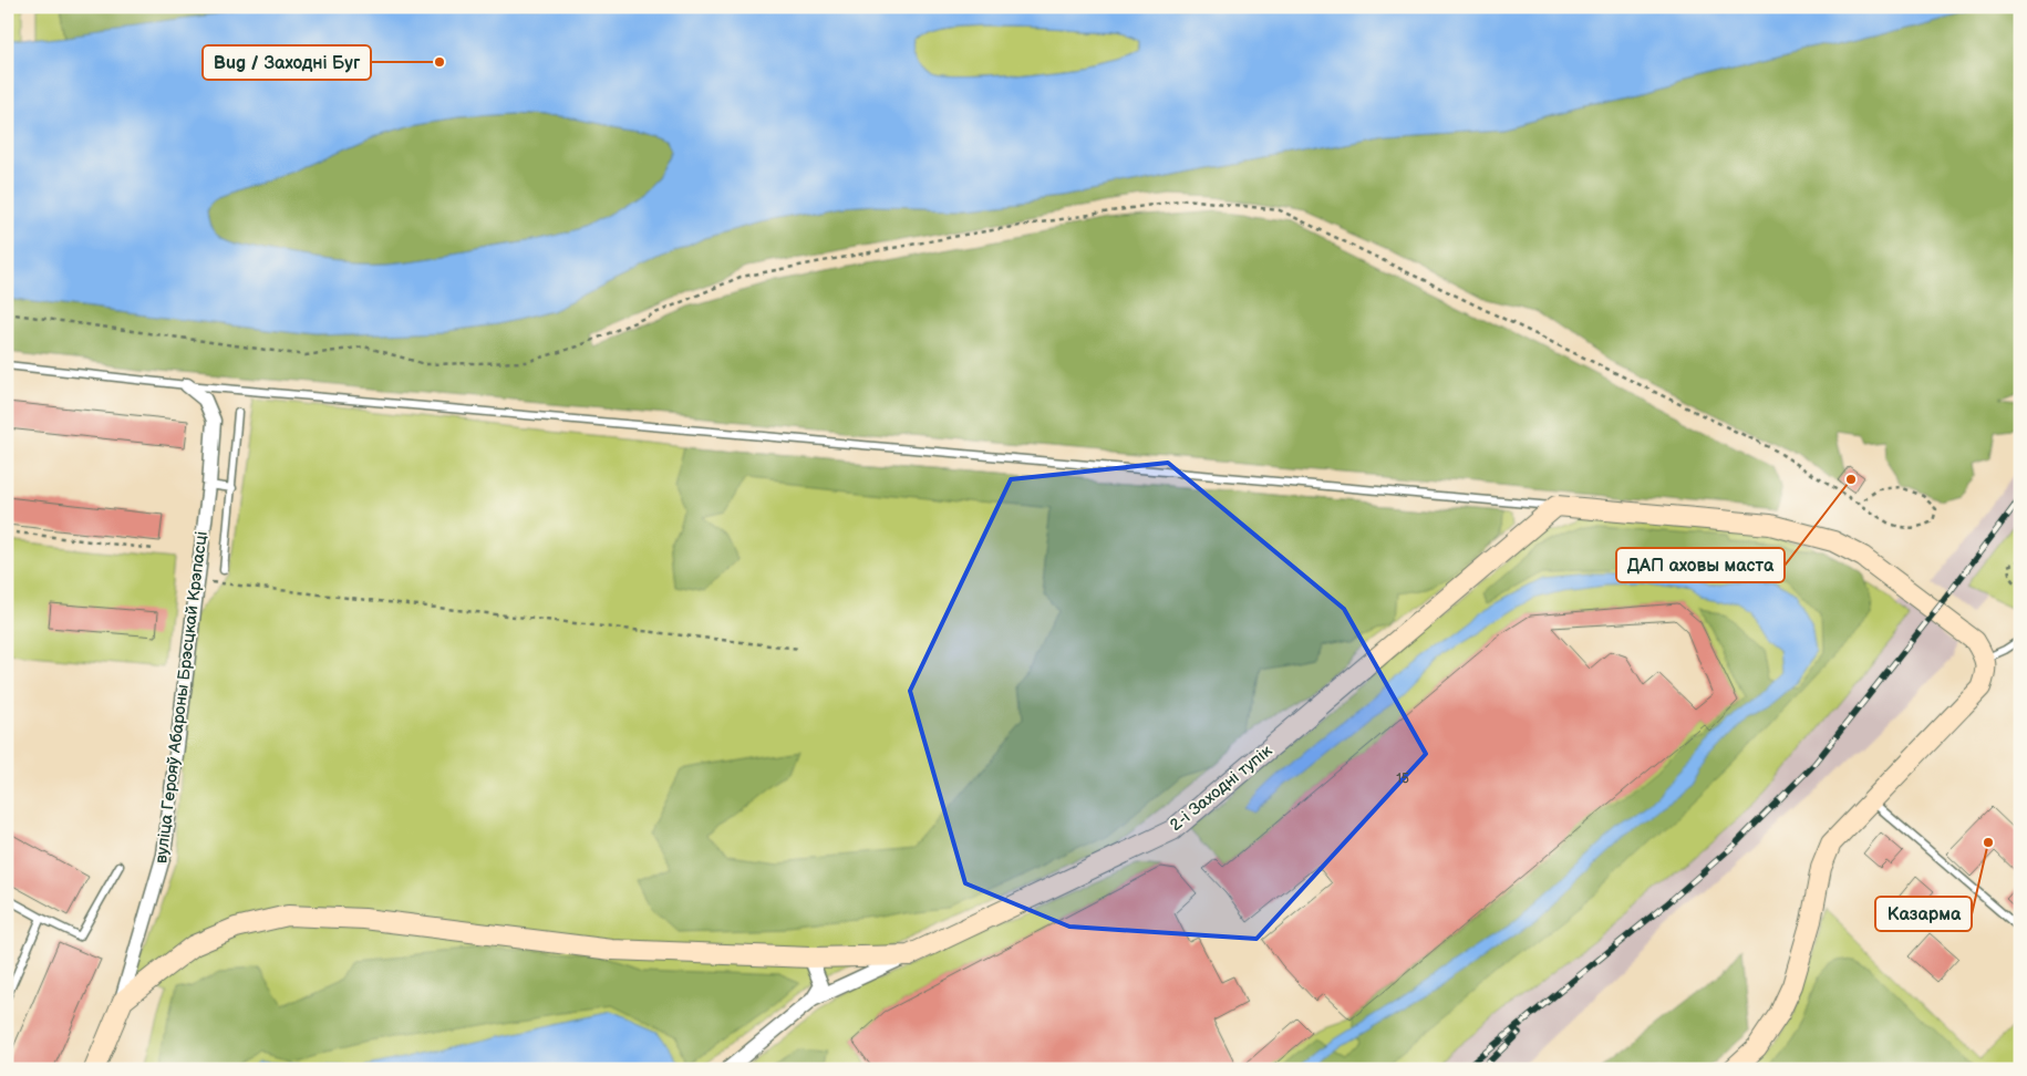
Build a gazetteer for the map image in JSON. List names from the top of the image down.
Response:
{
  "streets": {
    "main road": ["вуліца Герояў Абароны Брэсцкай Крэпасці", "2-і Заходні тупік"]
  },
  "crossings": [
    ["вуліца Герояў Абароны Брэсцкай Крэпасці", "2-і Заходні тупік"]
  ],
  "places": ["Bug / Заходні Буг", "ДАП аховы маста", "Казарма"],
  "house_numbers": ["15"]
}
